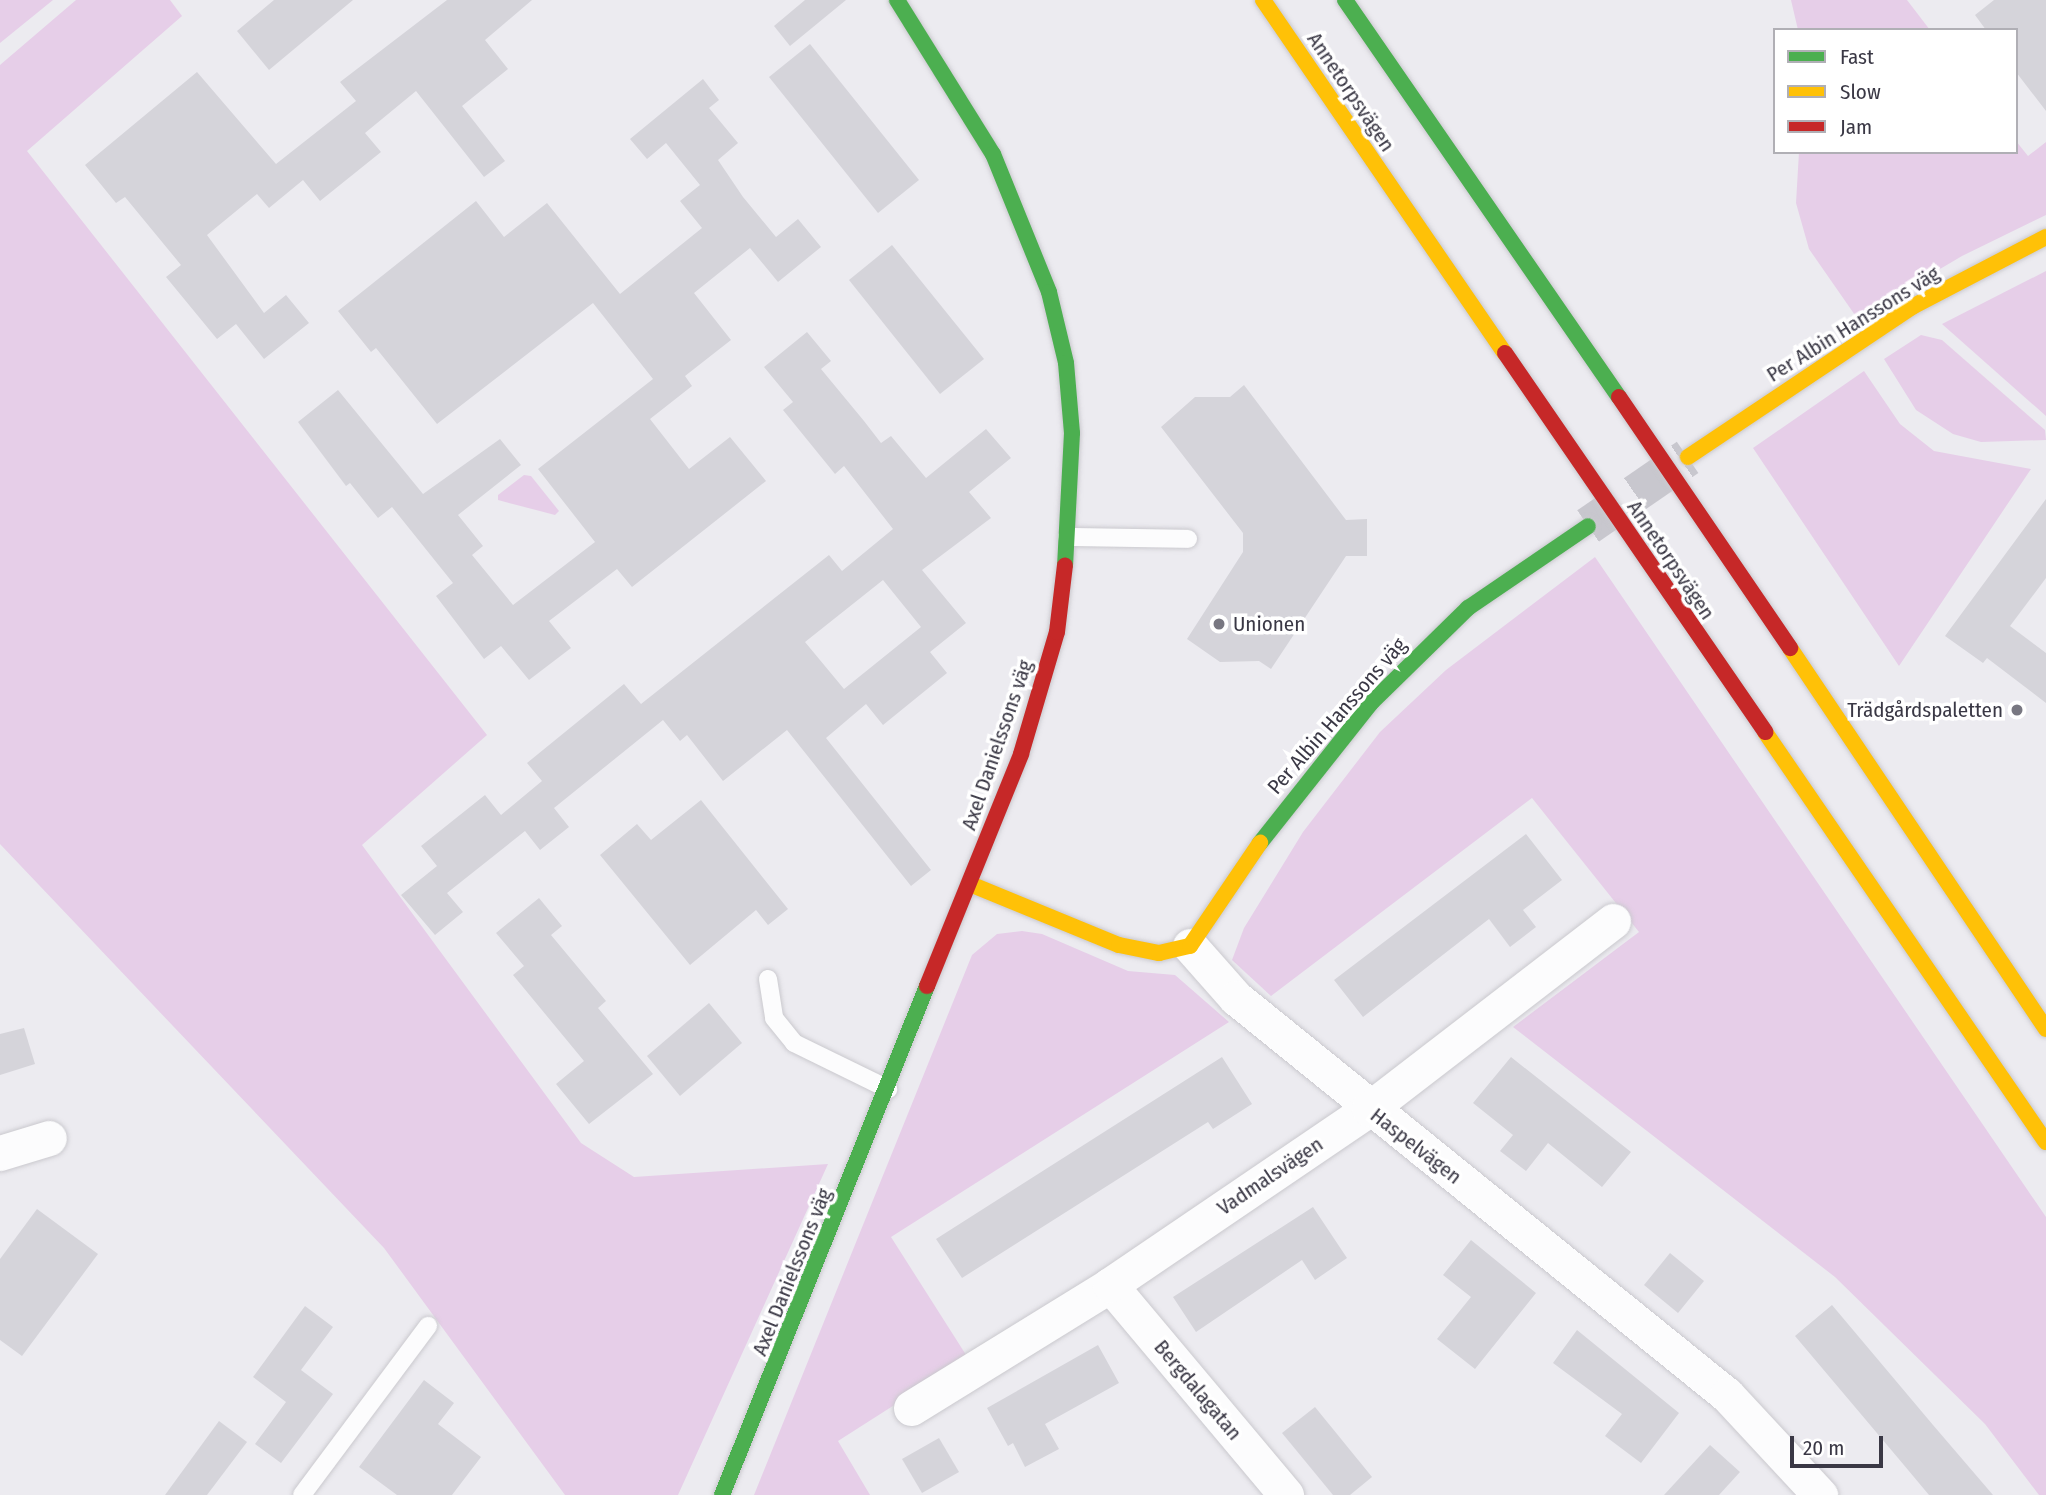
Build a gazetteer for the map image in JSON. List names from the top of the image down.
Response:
{
  "streets": {
    "street": [
      "Annetorpsvägen",
      "Per Albin Hanssons väg",
      "Axel Danielssons väg",
      "Haspelvägen",
      "Vadmalsvägen",
      "Bergdalagatan"
    ]
  },
  "crossings": [
    ["Per Albin Hanssons väg", "Haspelvägen"],
    ["Haspelvägen", "Vadmalsvägen"],
    ["Vadmalsvägen", "Bergdalagatan"]
  ],
  "places": ["Unionen", "Trädgårdspaletten"],
  "legend": ["Fast", "Slow", "Jam"],
  "scale_bar": "20 m"
}
